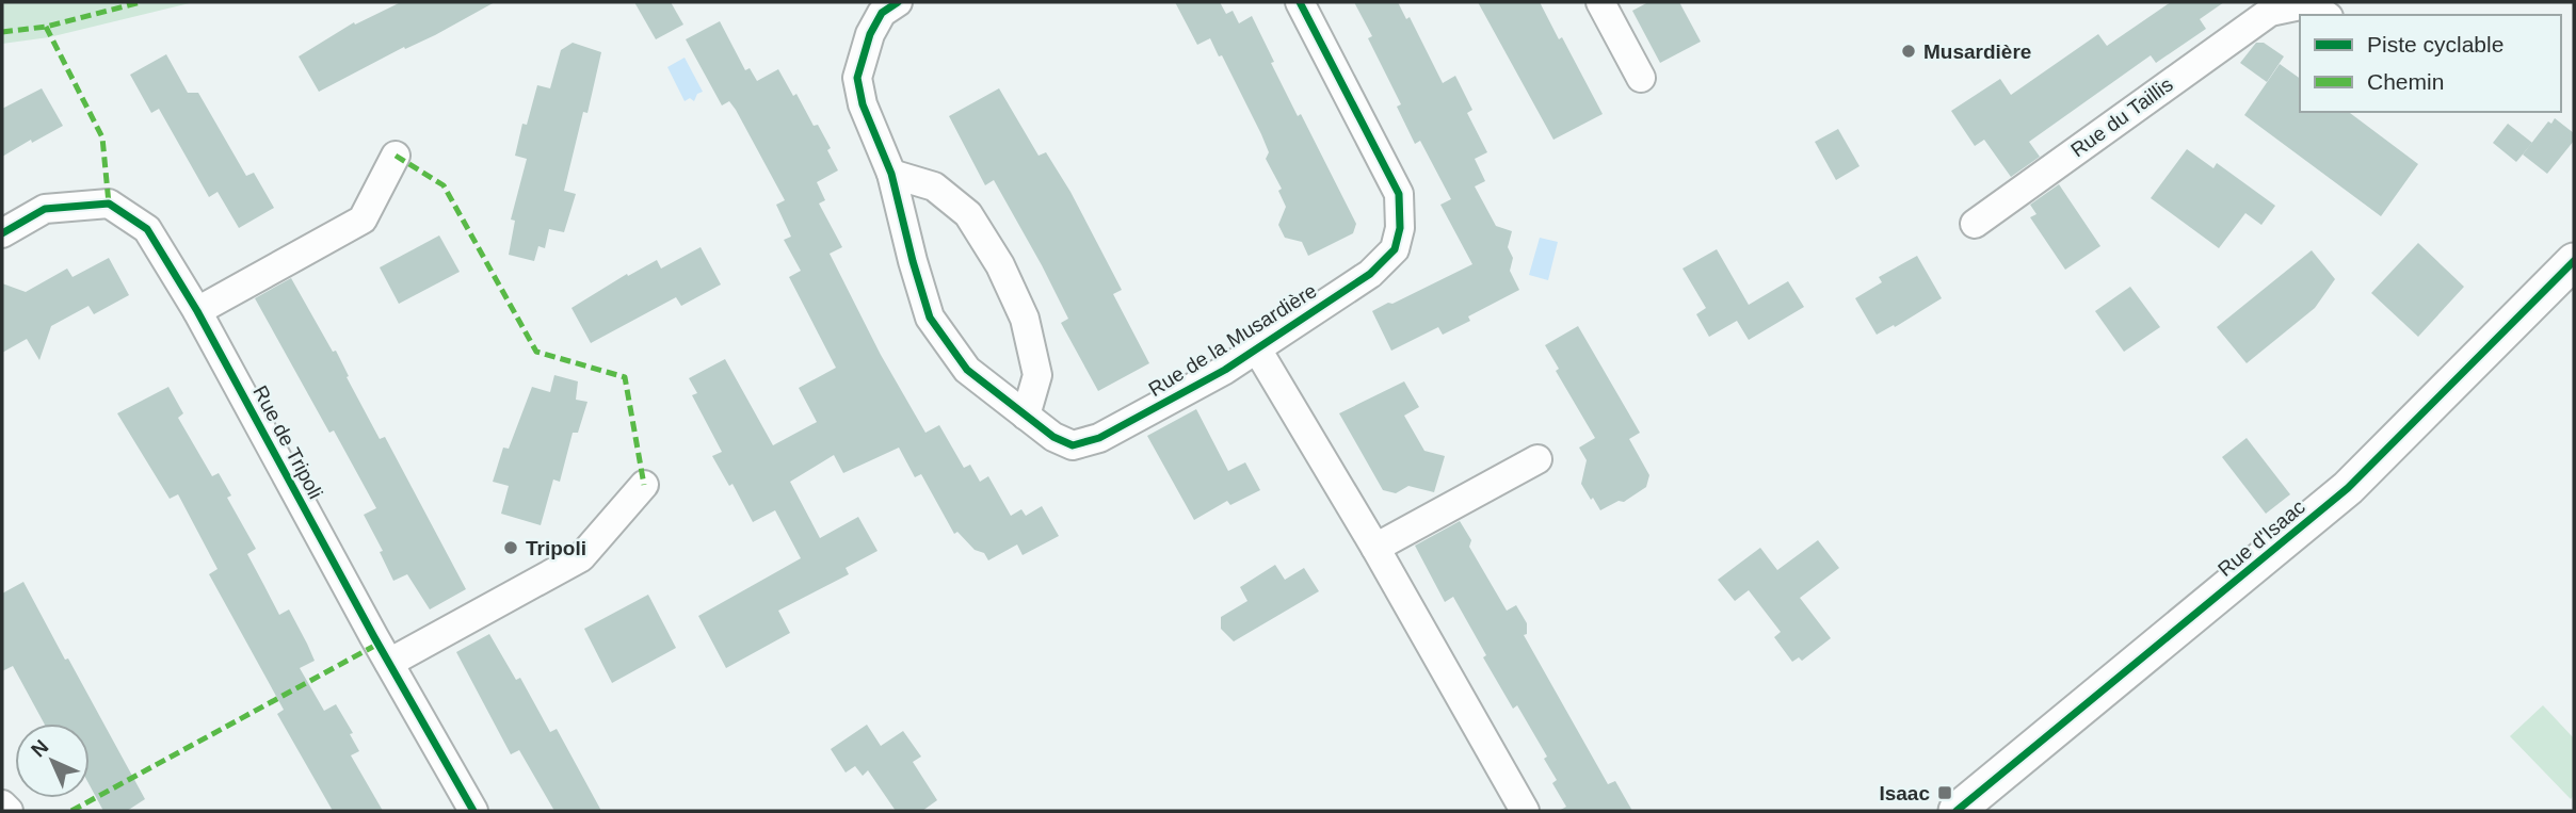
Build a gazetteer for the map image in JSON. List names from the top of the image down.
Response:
{
  "streets": {
    "street": [
      "Rue du Taillis",
      "Rue de la Musardière",
      "Rue de Tripoli",
      "Rue d'Isaac"
    ]
  },
  "places": {
    "other": ["Musardière", "Tripoli"],
    "transit": ["Isaac"]
  },
  "legend": ["Piste cyclable", "Chemin"],
  "north": "top left"
}
